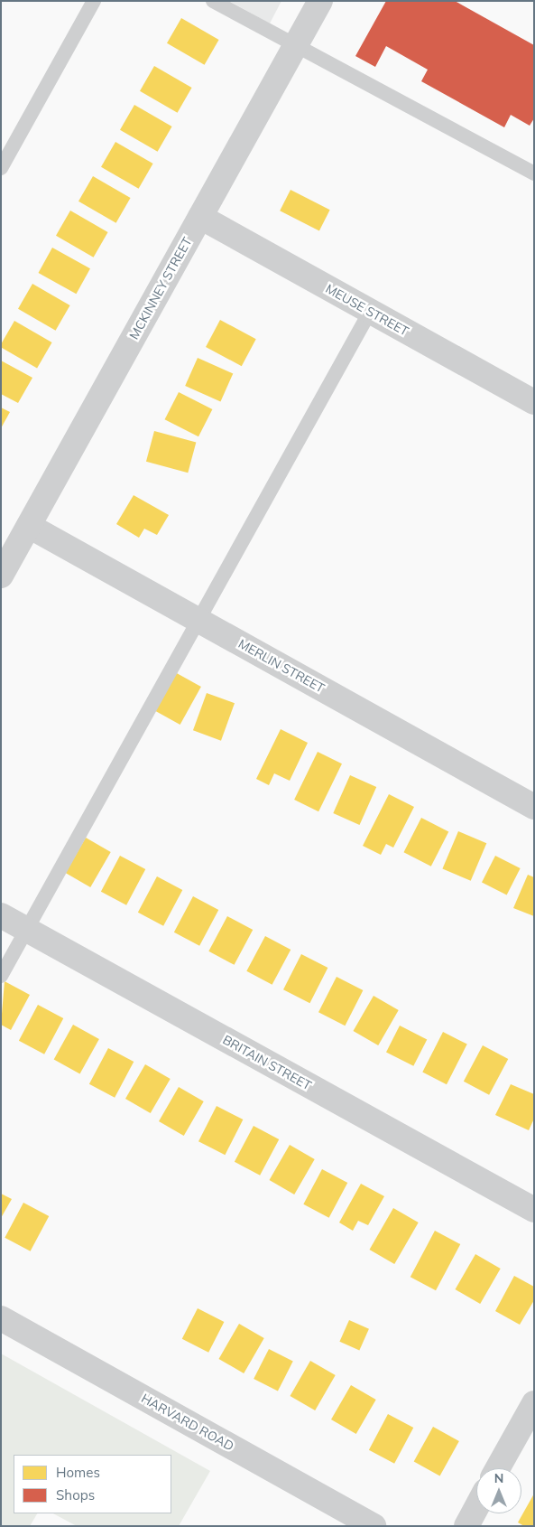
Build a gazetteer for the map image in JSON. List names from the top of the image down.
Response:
{
  "streets": {
    "street": [
      "MCKINNEY STREET",
      "MEUSE STREET",
      "MERLIN STREET",
      "BRITAIN STREET",
      "HARVARD ROAD"
    ]
  },
  "crossings": [
    ["MCKINNEY STREET", "MEUSE STREET"],
    ["MCKINNEY STREET", "MERLIN STREET"]
  ],
  "legend": ["Homes", "Shops"],
  "north": "top"
}
